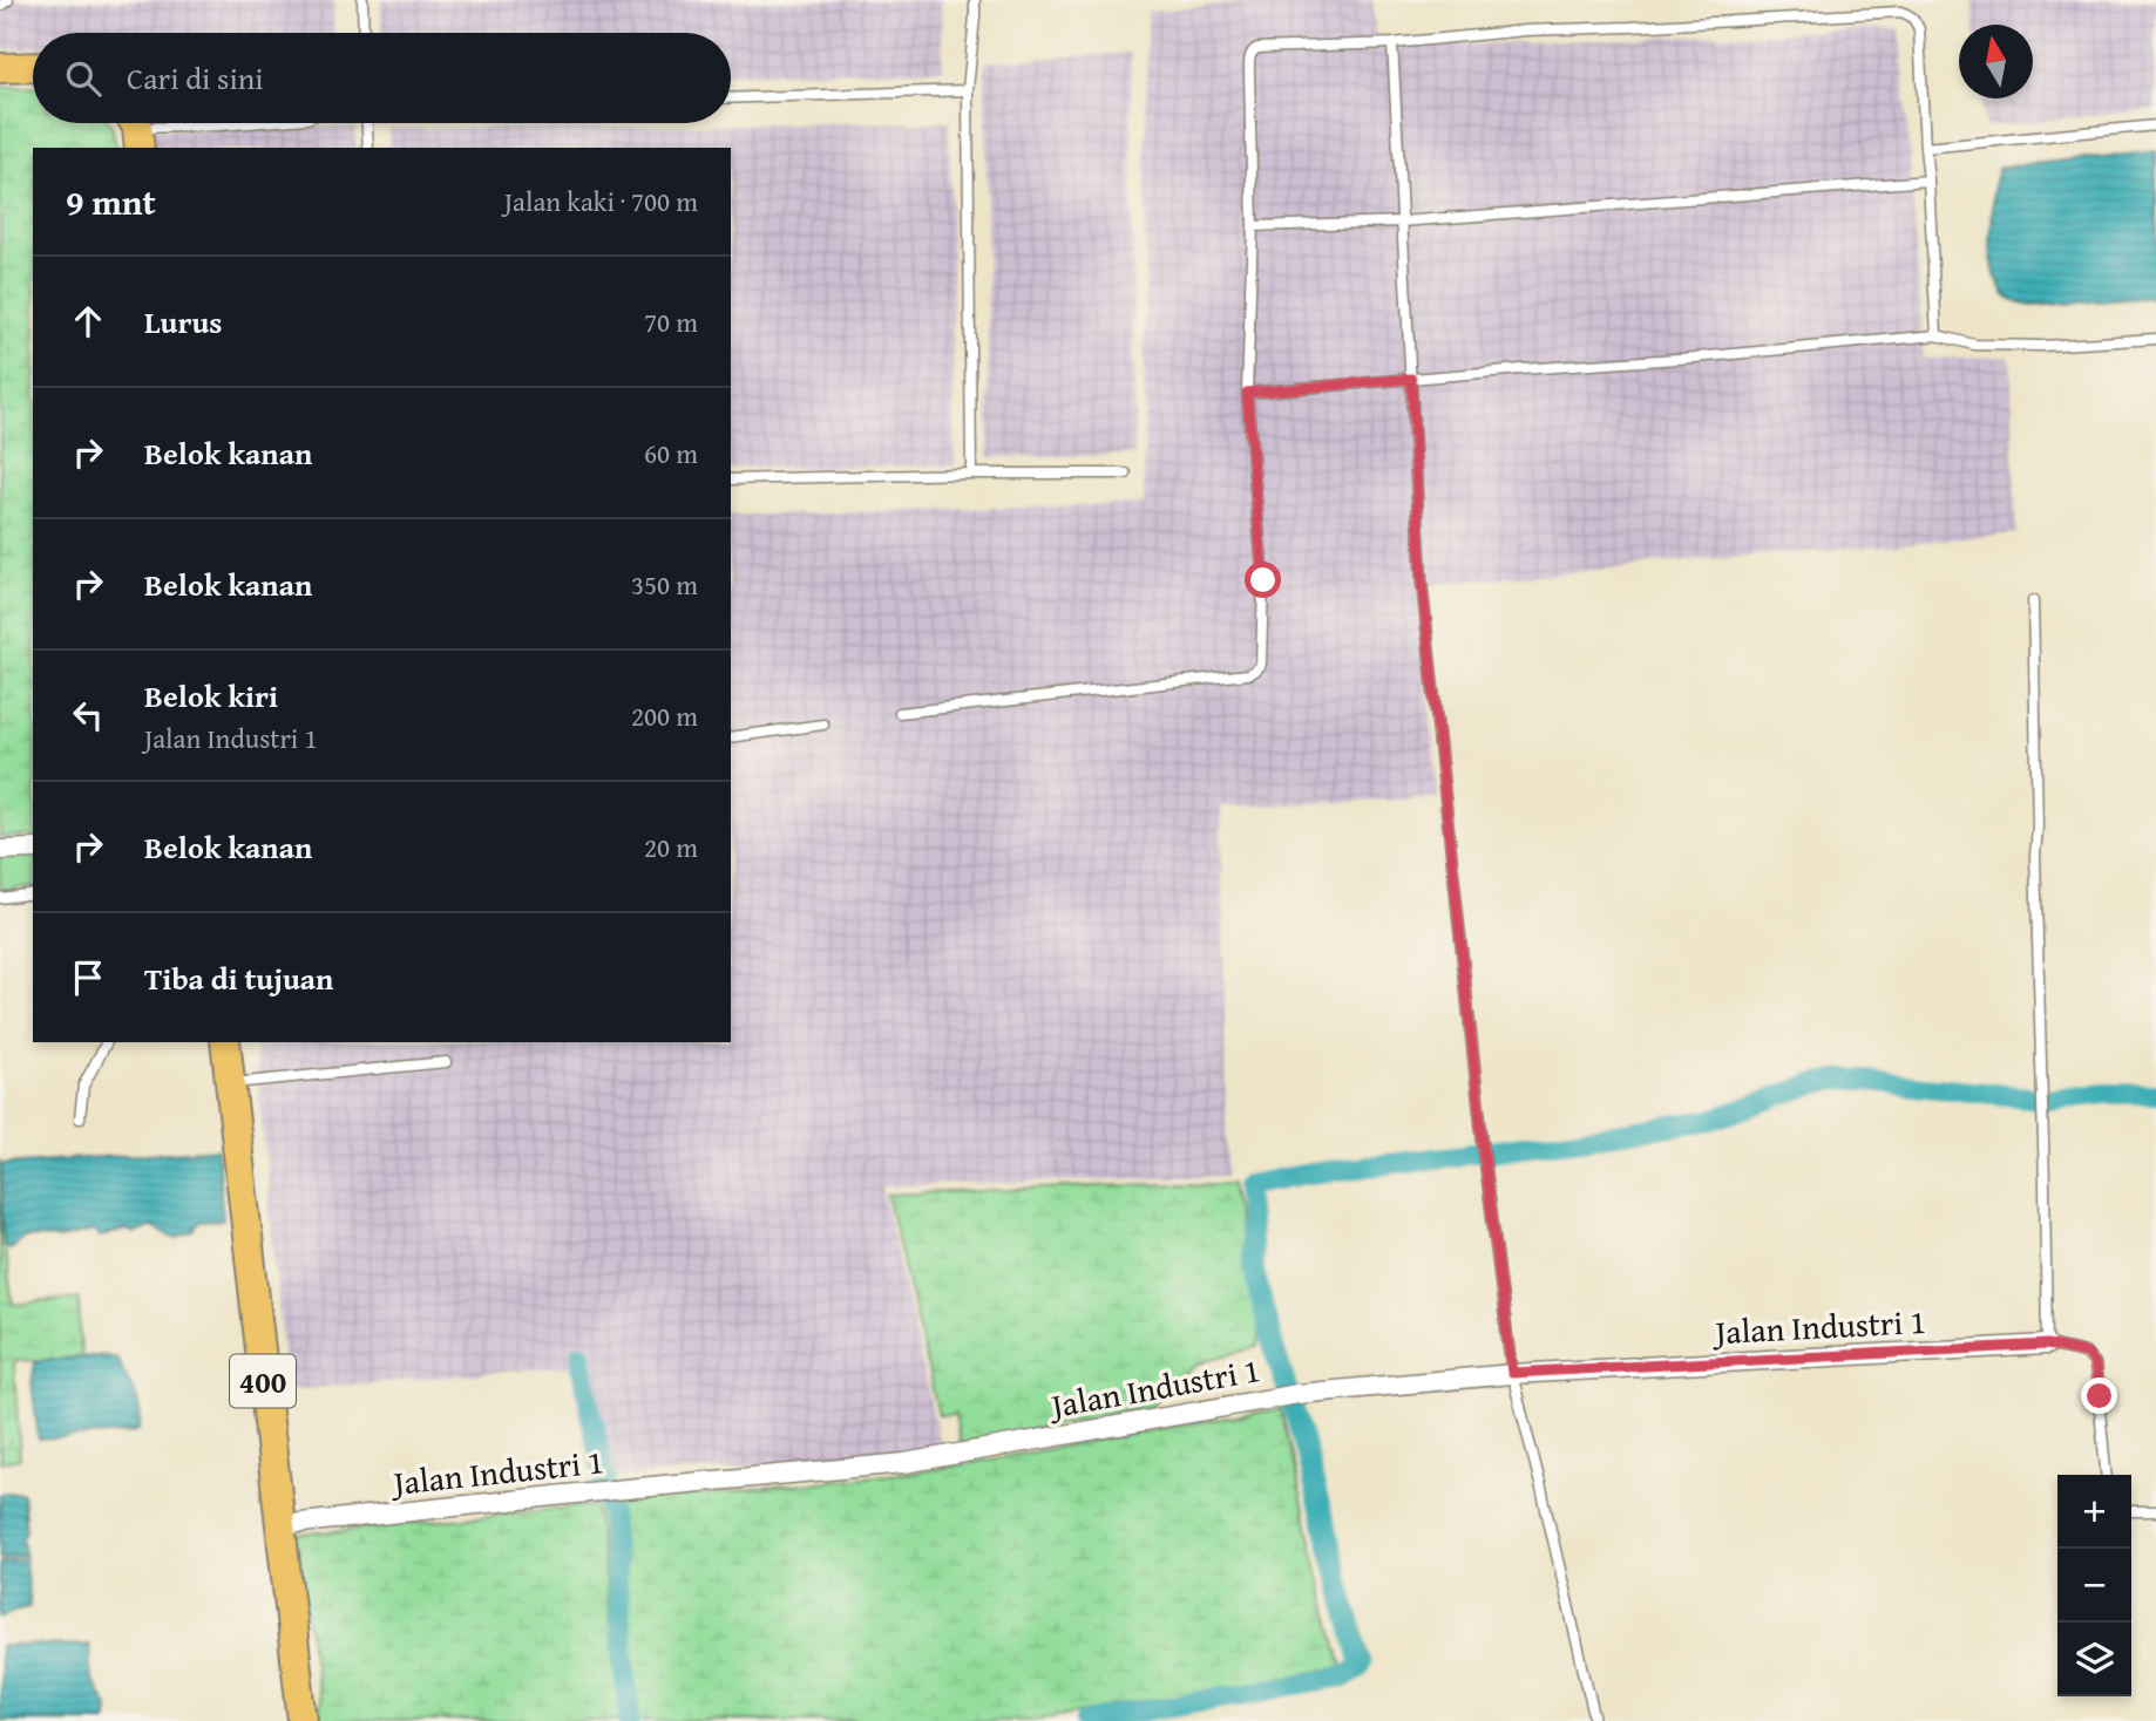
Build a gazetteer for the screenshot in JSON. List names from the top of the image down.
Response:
{
  "streets": {
    "main road": ["400"],
    "street": ["Jalan Industri 1"]
  },
  "crossings": [
    ["Jalan Industri 1", "400"]
  ],
  "north": "top",
  "page": {
    "search": "Cari di sini",
    "heading": ["9 mnt", "Jalan kaki · 700 m"],
    "list": [
      ["Lurus", "70 m"],
      ["Belok kanan", "60 m"],
      ["Belok kanan", "350 m"],
      ["Belok kiri", "Jalan Industri 1", "200 m"],
      ["Belok kanan", "20 m"],
      "Tiba di tujuan"
    ],
    "map_buttons": ["+", "−"]
  }
}
